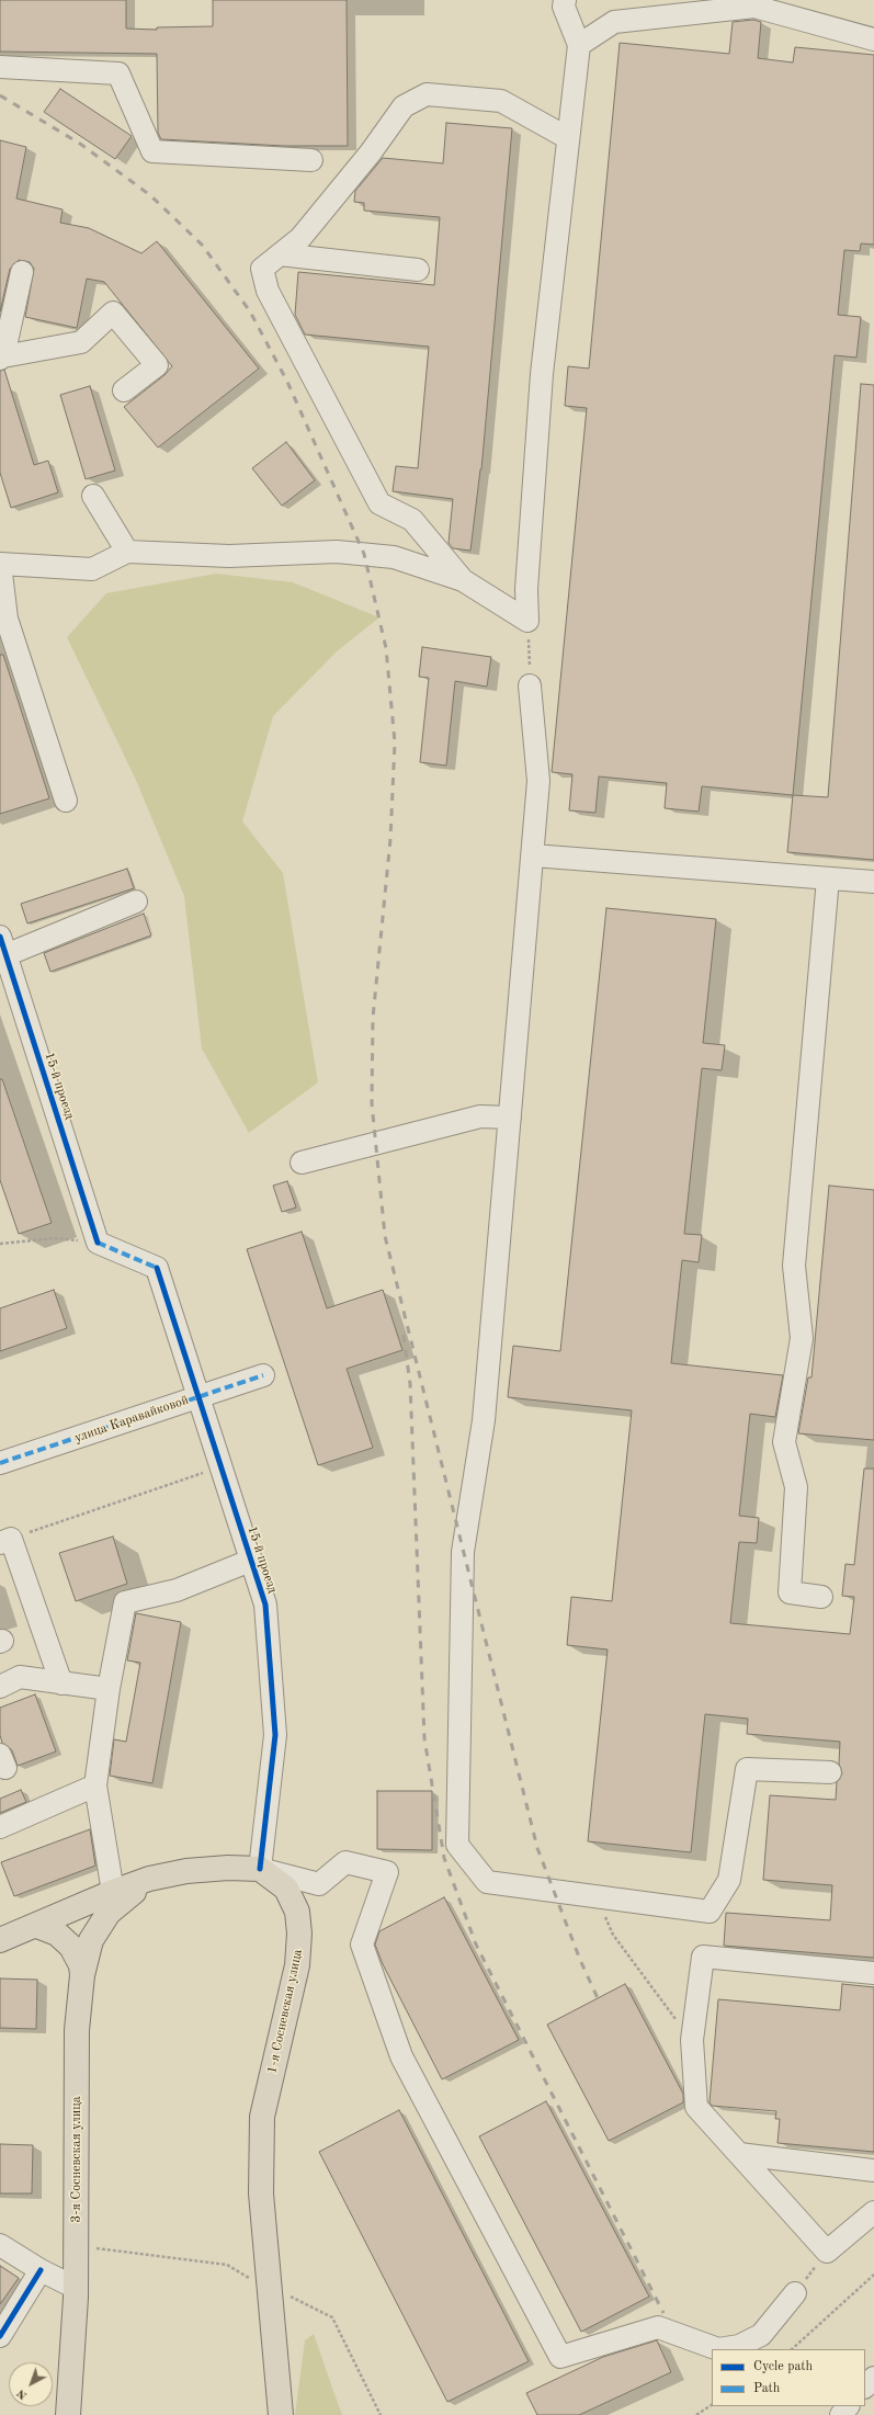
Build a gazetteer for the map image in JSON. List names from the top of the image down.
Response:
{
  "streets": {
    "main road": ["1-я Сосневская улица", "3-я Сосневская улица"],
    "street": ["15-й проезд", "улица Каравайковой"]
  },
  "crossings": [
    ["15-й проезд", "улица Каравайковой"],
    ["15-й проезд", "1-я Сосневская улица"]
  ],
  "legend": ["Cycle path", "Path"],
  "north": "bottom left"
}
